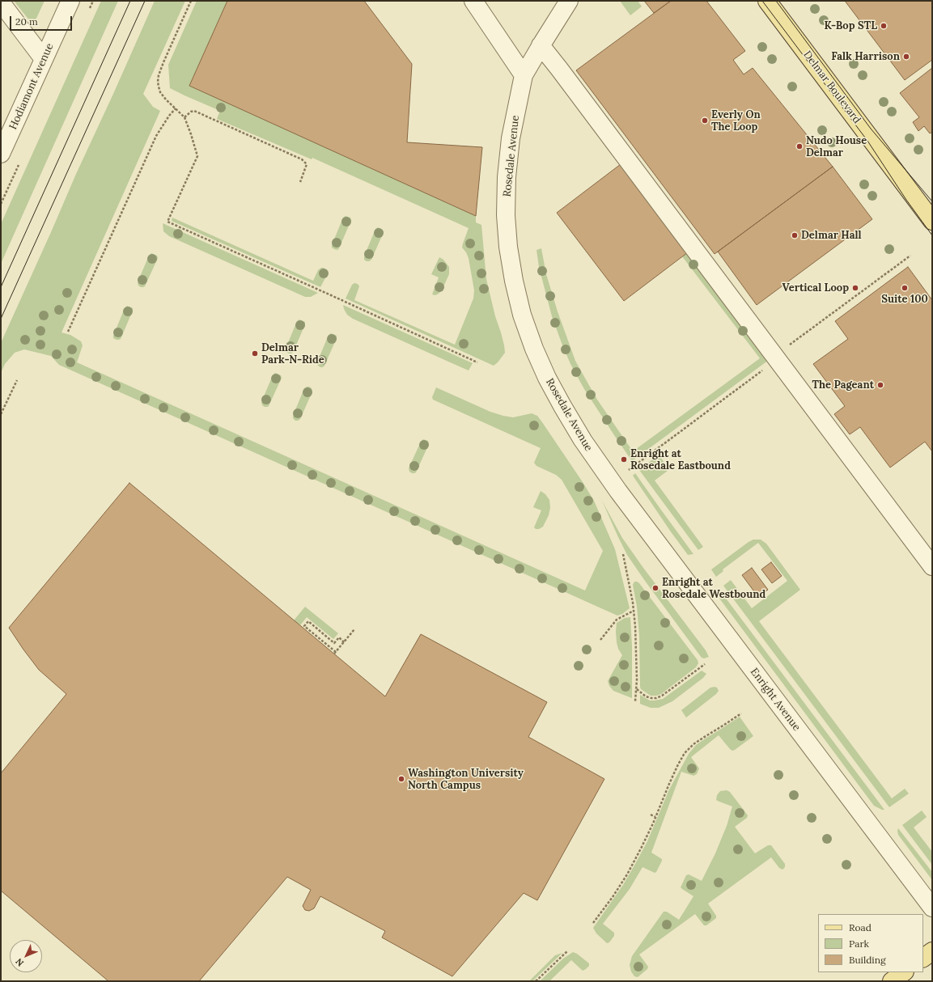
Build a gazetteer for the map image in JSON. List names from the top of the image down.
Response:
{
  "streets": {
    "main road": ["Delmar Boulevard"],
    "street": ["Hodiamont Avenue", "Rosedale Avenue", "Enright Avenue"]
  },
  "crossings": [
    ["Rosedale Avenue", "Enright Avenue"]
  ],
  "places": [
    "K-Bop STL",
    "Falk Harrison",
    "Everly On The Loop",
    "Nudo House Delmar",
    "Delmar Hall",
    "Vertical Loop",
    "Suite 100",
    "Delmar Park-N-Ride",
    "The Pageant",
    "Enright at Rosedale Eastbound",
    "Enright at Rosedale Westbound",
    "Washington University North Campus"
  ],
  "legend": ["Road", "Park", "Building"],
  "scale_bar": "20 m",
  "north": "bottom left"
}
